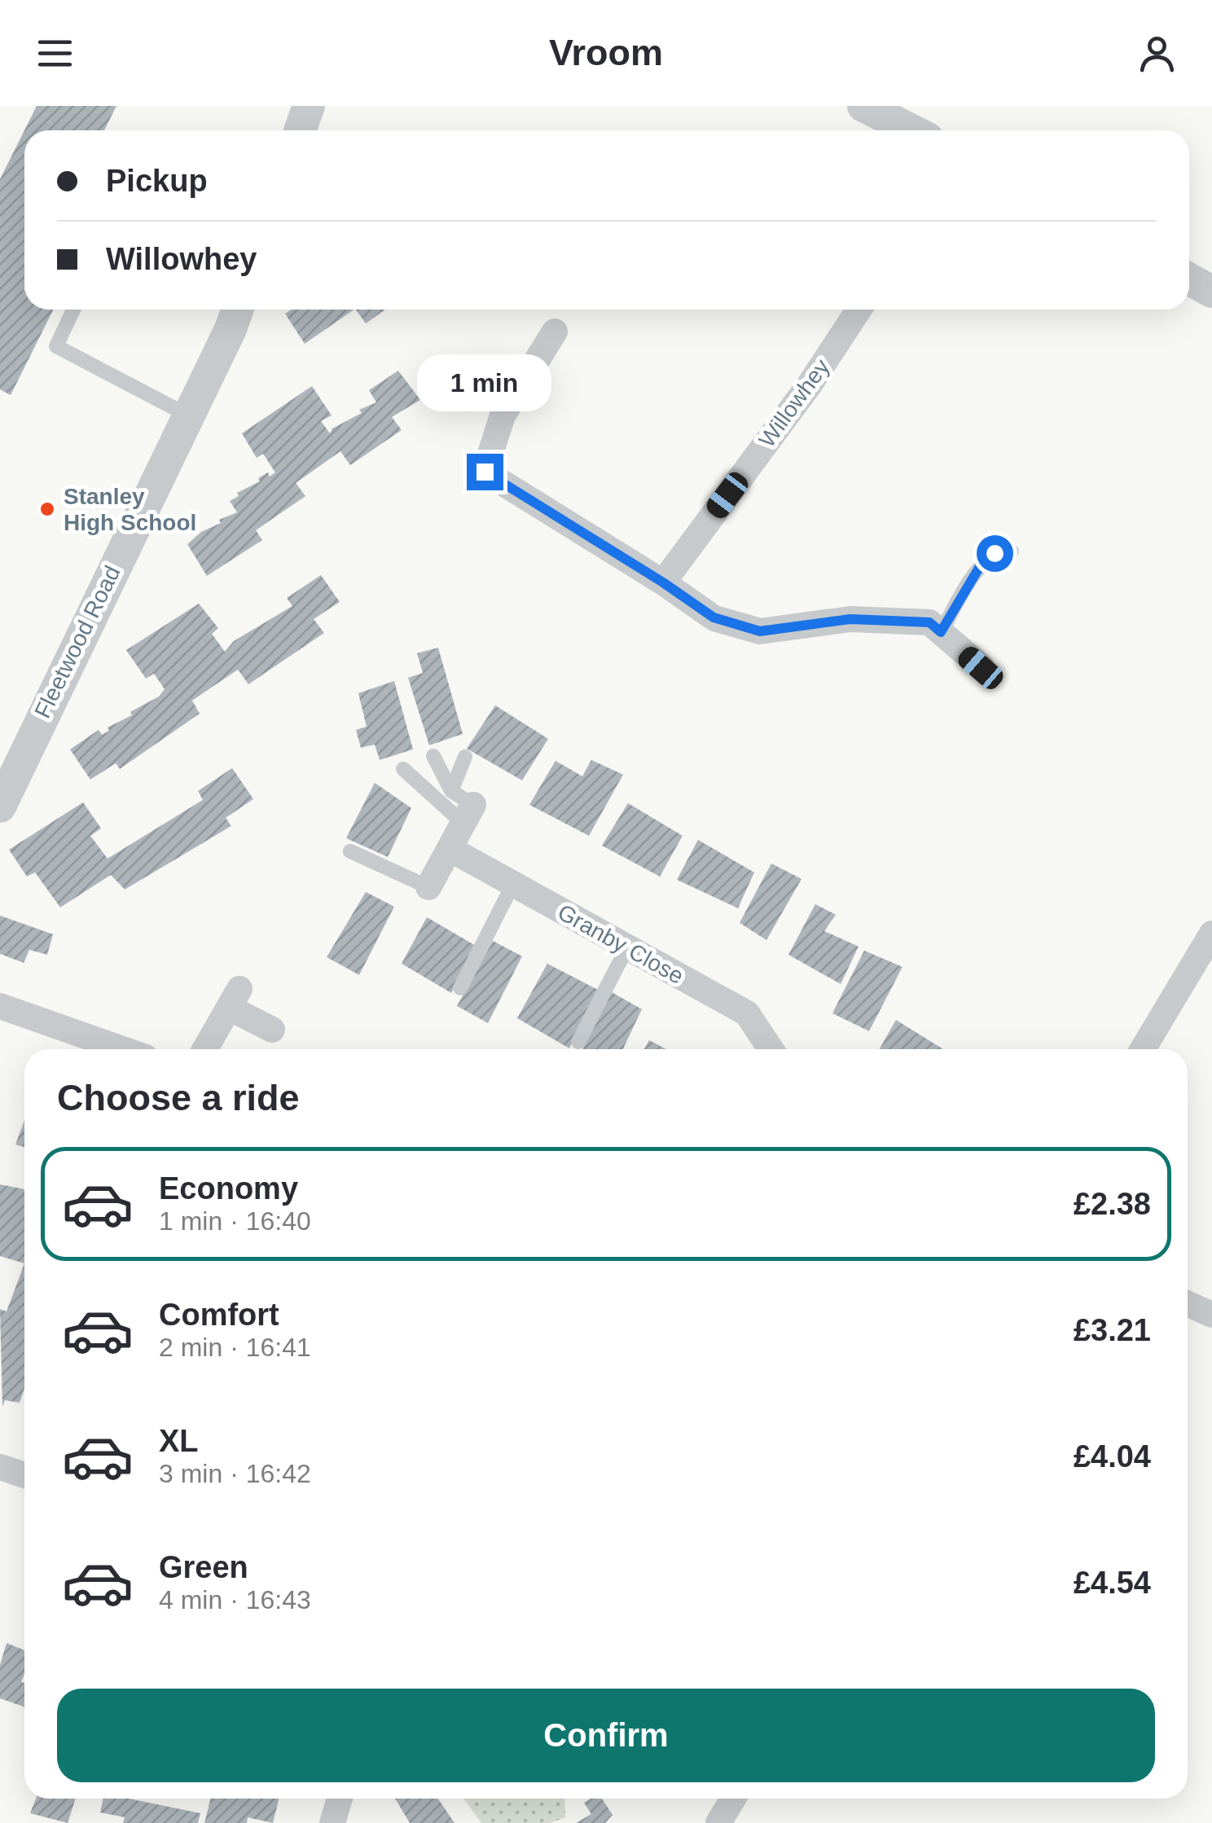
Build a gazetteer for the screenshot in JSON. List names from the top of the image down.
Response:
{
  "streets": {
    "street": ["Willowhey", "Fleetwood Road", "Granby Close"]
  },
  "places": ["Stanley High School"],
  "page": {
    "header": "Vroom",
    "banner": ["Pickup", "Willowhey"],
    "bubble": "1 min",
    "heading": "Choose a ride",
    "list": [
      {
        "name": "Economy",
        "note": "1 min · 16:40",
        "value": "£2.38"
      },
      {
        "name": "Comfort",
        "note": "2 min · 16:41",
        "value": "£3.21"
      },
      {
        "name": "XL",
        "note": "3 min · 16:42",
        "value": "£4.04"
      },
      {
        "name": "Green",
        "note": "4 min · 16:43",
        "value": "£4.54"
      }
    ],
    "buttons": "Confirm"
  }
}
